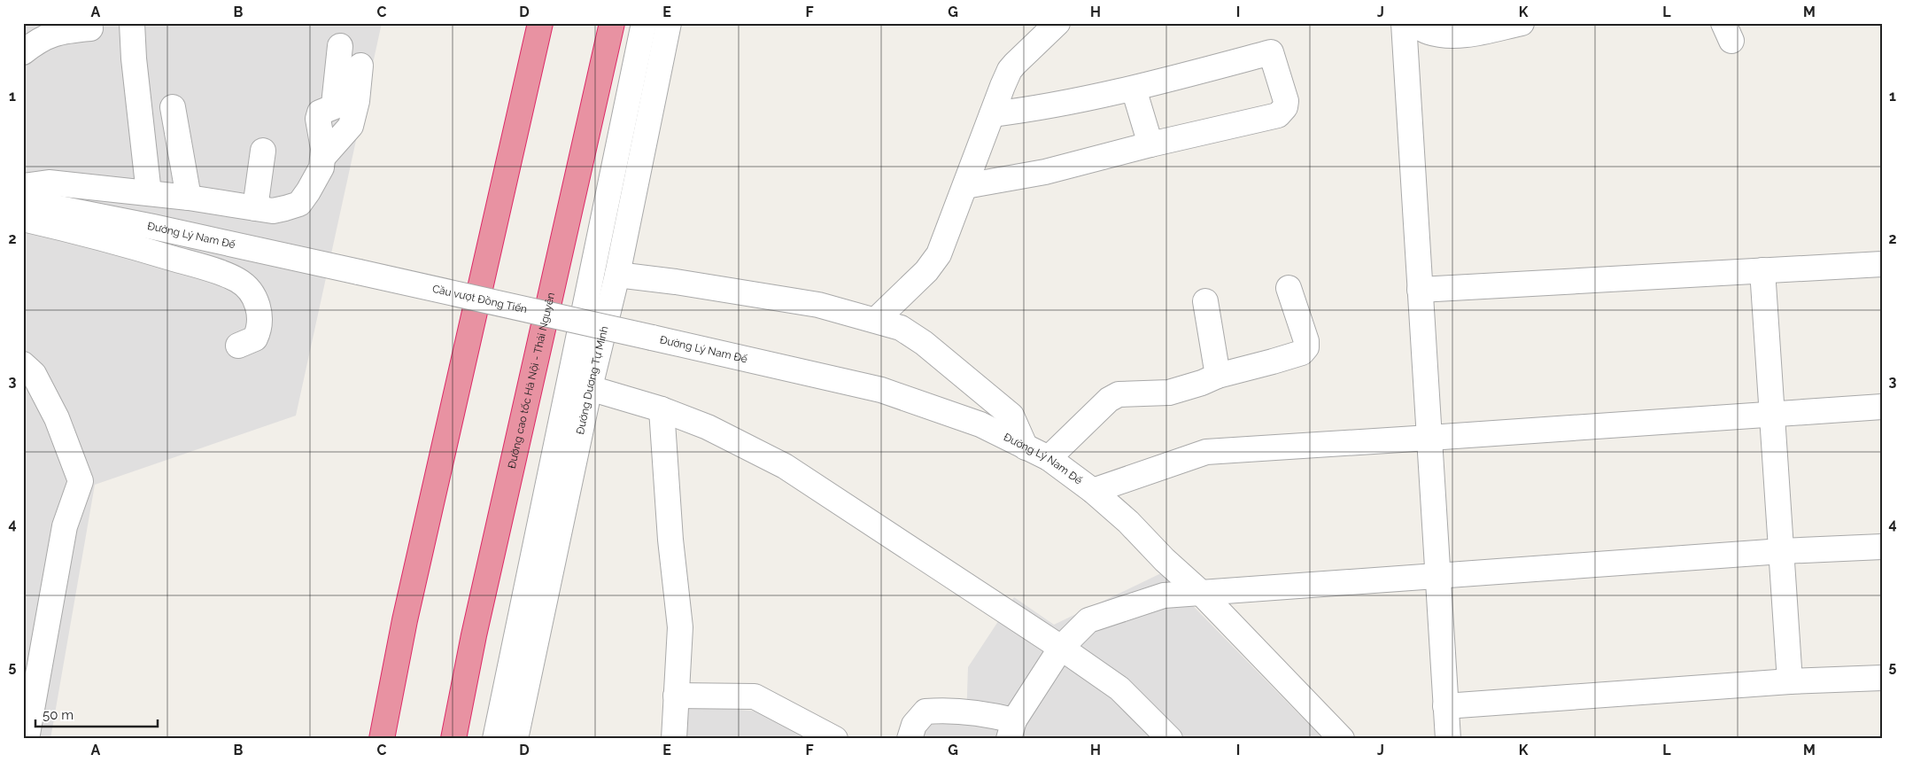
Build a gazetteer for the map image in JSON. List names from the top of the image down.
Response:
{
  "streets": {
    "highway": ["Đường cao tốc Hà Nội - Thái Nguyên"],
    "street": ["Đường Lý Nam Đế", "Cầu vượt Đồng Tiến", "Đường Dương Tự Minh"]
  },
  "crossings": [
    ["Đường Lý Nam Đế", "Cầu vượt Đồng Tiến"]
  ],
  "scale_bar": "50 m",
  "grid": {
    "columns": [
      "A",
      "B",
      "C",
      "D",
      "E",
      "F",
      "G",
      "H",
      "I",
      "J",
      "K",
      "L",
      "M"
    ],
    "rows": [
      "1",
      "2",
      "3",
      "4",
      "5"
    ]
  }
}
